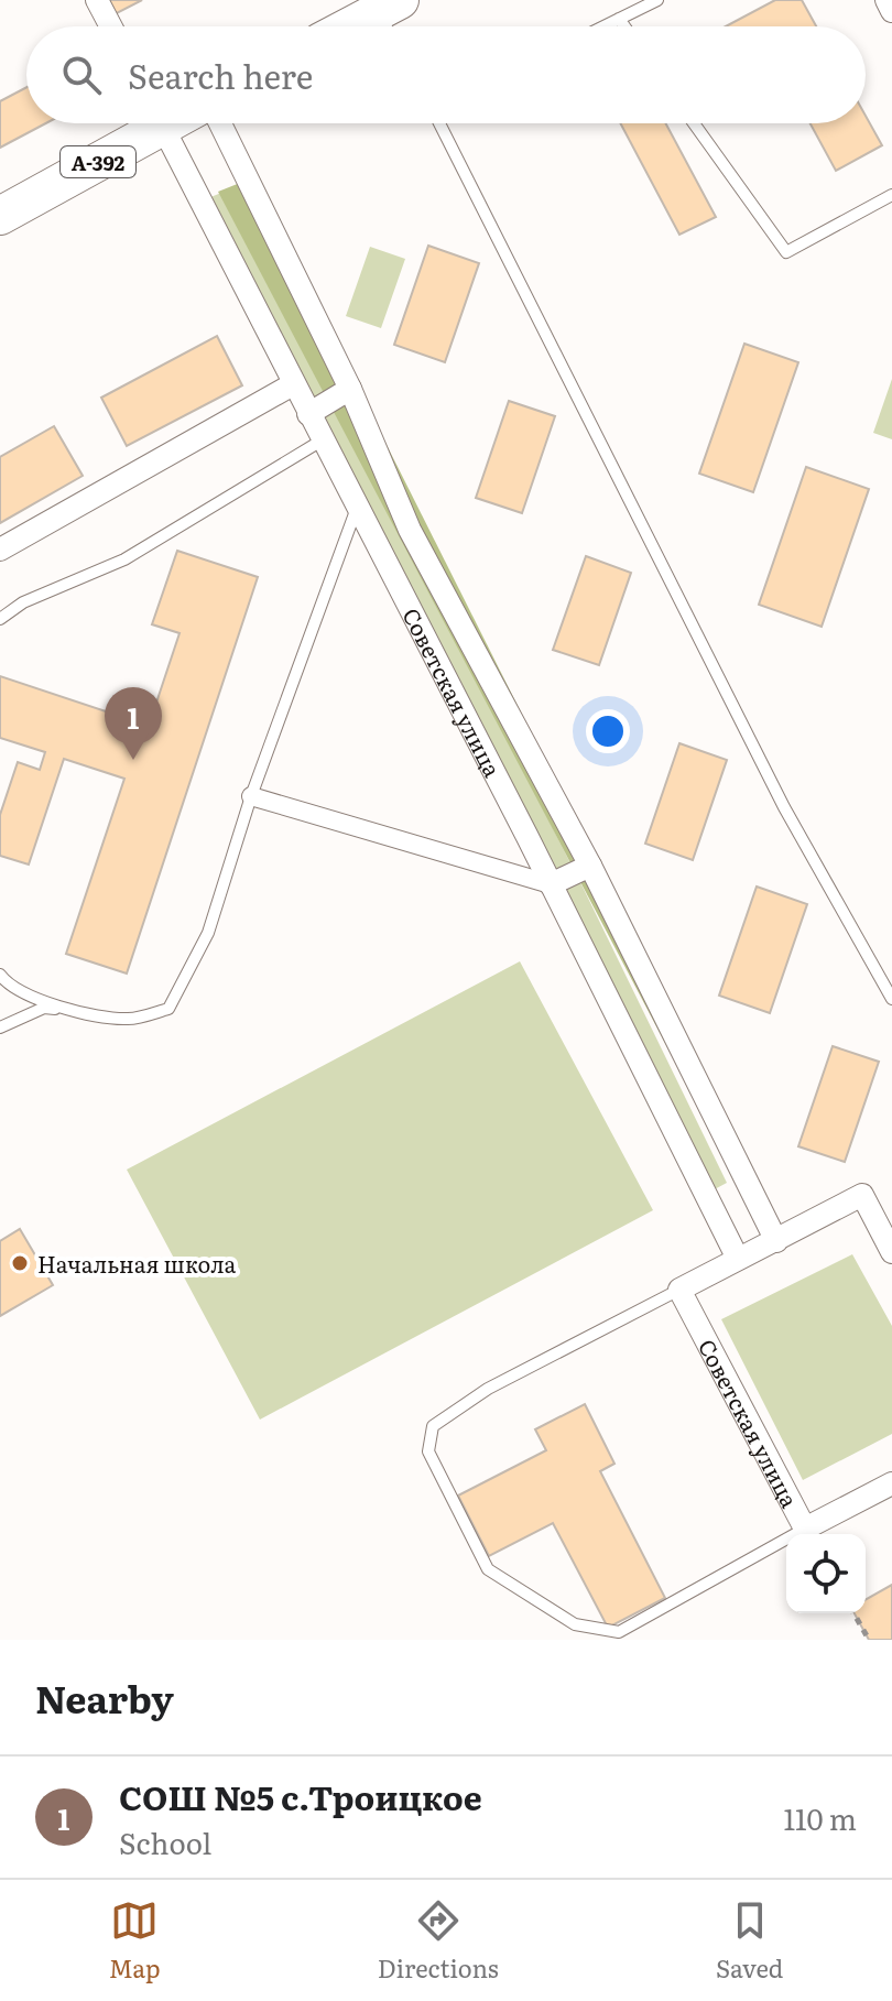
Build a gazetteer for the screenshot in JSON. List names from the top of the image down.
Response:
{
  "streets": {
    "highway": ["А-392"],
    "street": ["Советская улица"]
  },
  "places": ["Начальная школа"],
  "page": {
    "search": "Search here",
    "pins": "1",
    "heading": "Nearby",
    "list": [
      {
        "mark": "1",
        "name": "СОШ №5 с.Троицкое",
        "note": "School",
        "value": "110 m"
      }
    ],
    "nav": ["Map", "Directions", "Saved"]
  }
}
